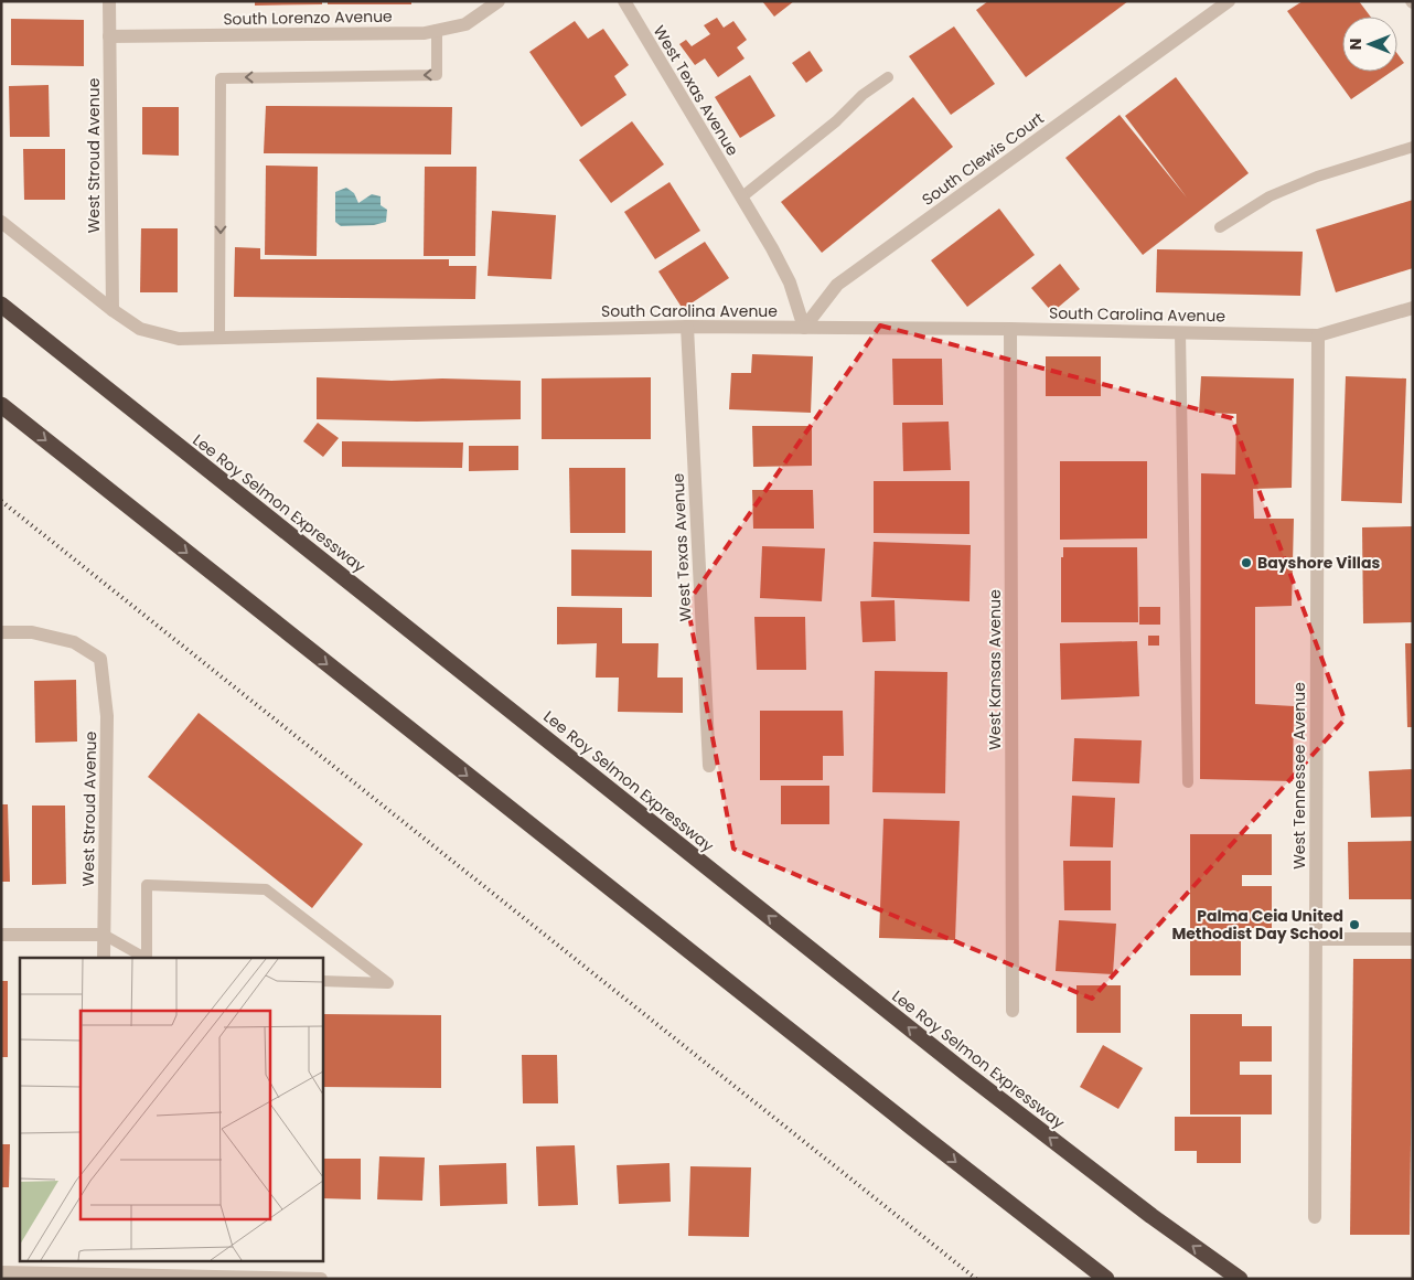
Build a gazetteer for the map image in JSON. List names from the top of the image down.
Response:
{
  "streets": {
    "highway": ["Lee Roy Selmon Expressway"],
    "street": [
      "South Lorenzo Avenue",
      "West Texas Avenue",
      "West Stroud Avenue",
      "South Clewis Court",
      "South Carolina Avenue",
      "West Kansas Avenue",
      "West Tennessee Avenue"
    ]
  },
  "crossings": [
    ["South Lorenzo Avenue", "West Stroud Avenue"],
    ["West Texas Avenue", "South Clewis Court"],
    ["West Texas Avenue", "South Carolina Avenue"],
    ["West Stroud Avenue", "South Carolina Avenue"],
    ["South Clewis Court", "South Carolina Avenue"],
    ["South Carolina Avenue", "West Kansas Avenue"],
    ["South Carolina Avenue", "West Tennessee Avenue"]
  ],
  "places": ["Bayshore Villas", "Palma Ceia United Methodist Day School"],
  "north": "left"
}
